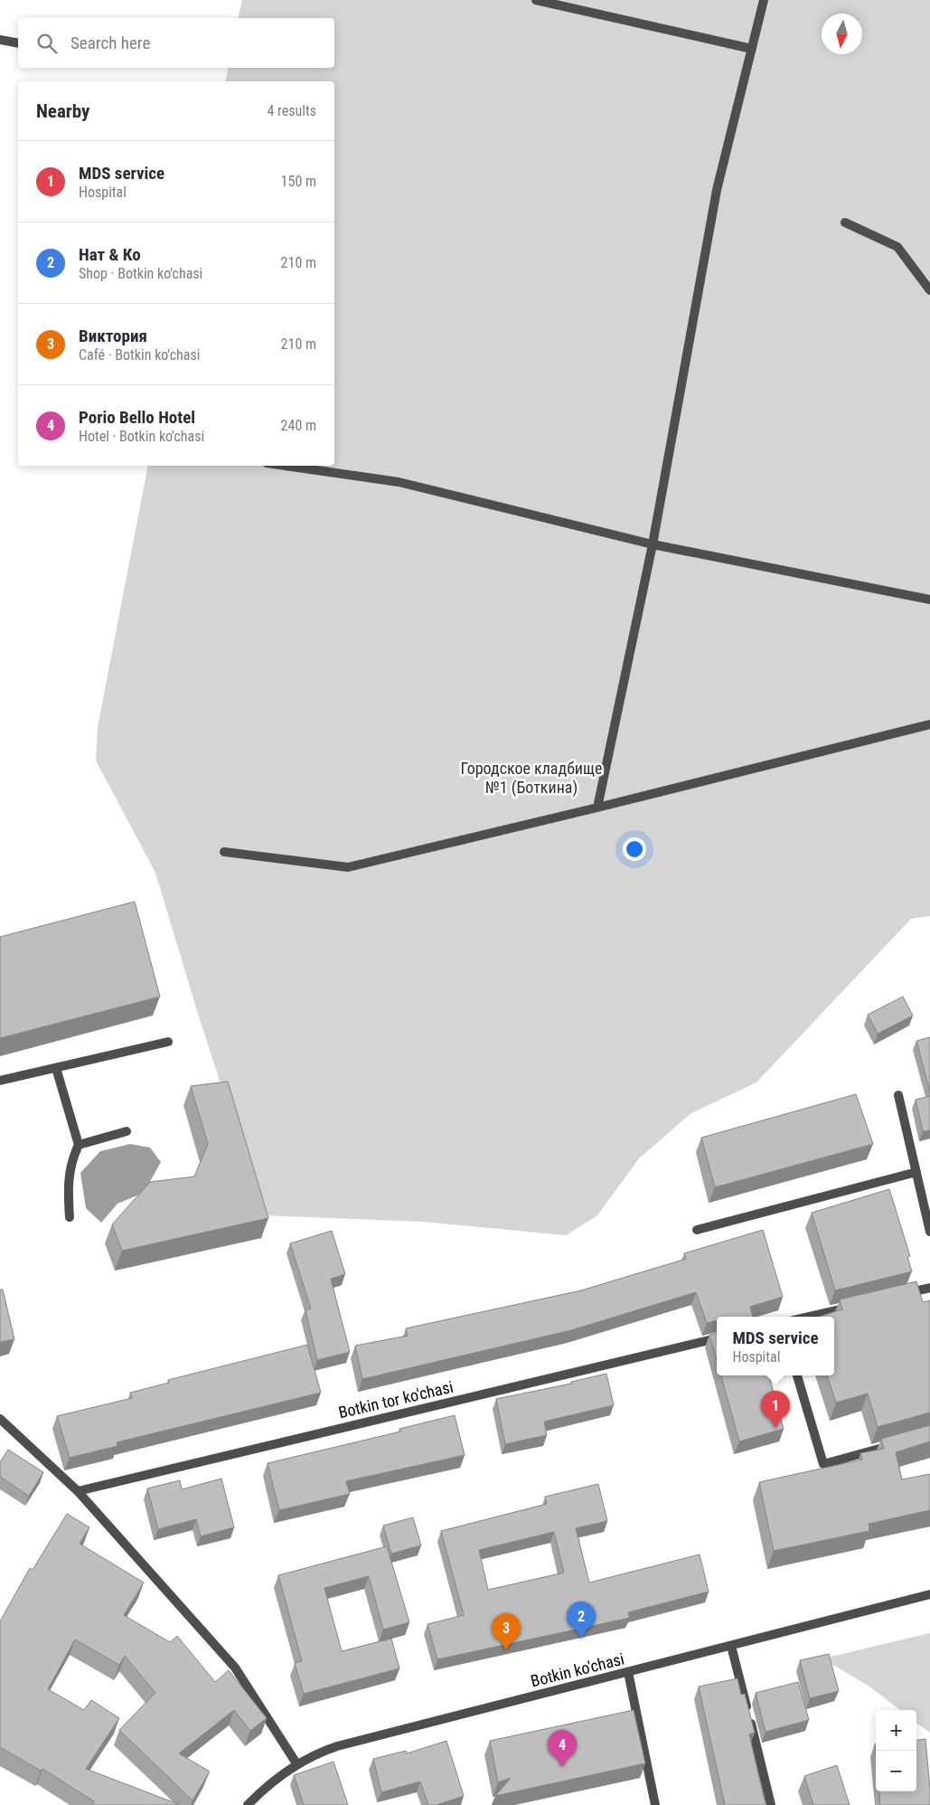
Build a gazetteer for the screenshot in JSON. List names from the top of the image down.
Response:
{
  "streets": {
    "street": ["Botkin tor ko'chasi", "Botkin ko'chasi"]
  },
  "parks": ["Городское кладбище №1 (Боткина)"],
  "north": "bottom",
  "page": {
    "search": "Search here",
    "heading": ["Nearby", "4 results"],
    "list": [
      {
        "mark": "1",
        "name": "MDS service",
        "note": "Hospital",
        "value": "150 m"
      },
      {
        "mark": "2",
        "name": "Нат & Ко",
        "note": "Shop · Botkin ko'chasi",
        "value": "210 m"
      },
      {
        "mark": "3",
        "name": "Виктория",
        "note": "Café · Botkin ko'chasi",
        "value": "210 m"
      },
      {
        "mark": "4",
        "name": "Porio Bello Hotel",
        "note": "Hotel · Botkin ko'chasi",
        "value": "240 m"
      }
    ],
    "popup": ["MDS service", "Hospital"],
    "pins": [
      "1",
      "2",
      "3",
      "4"
    ],
    "map_buttons": ["+", "−"]
  }
}
